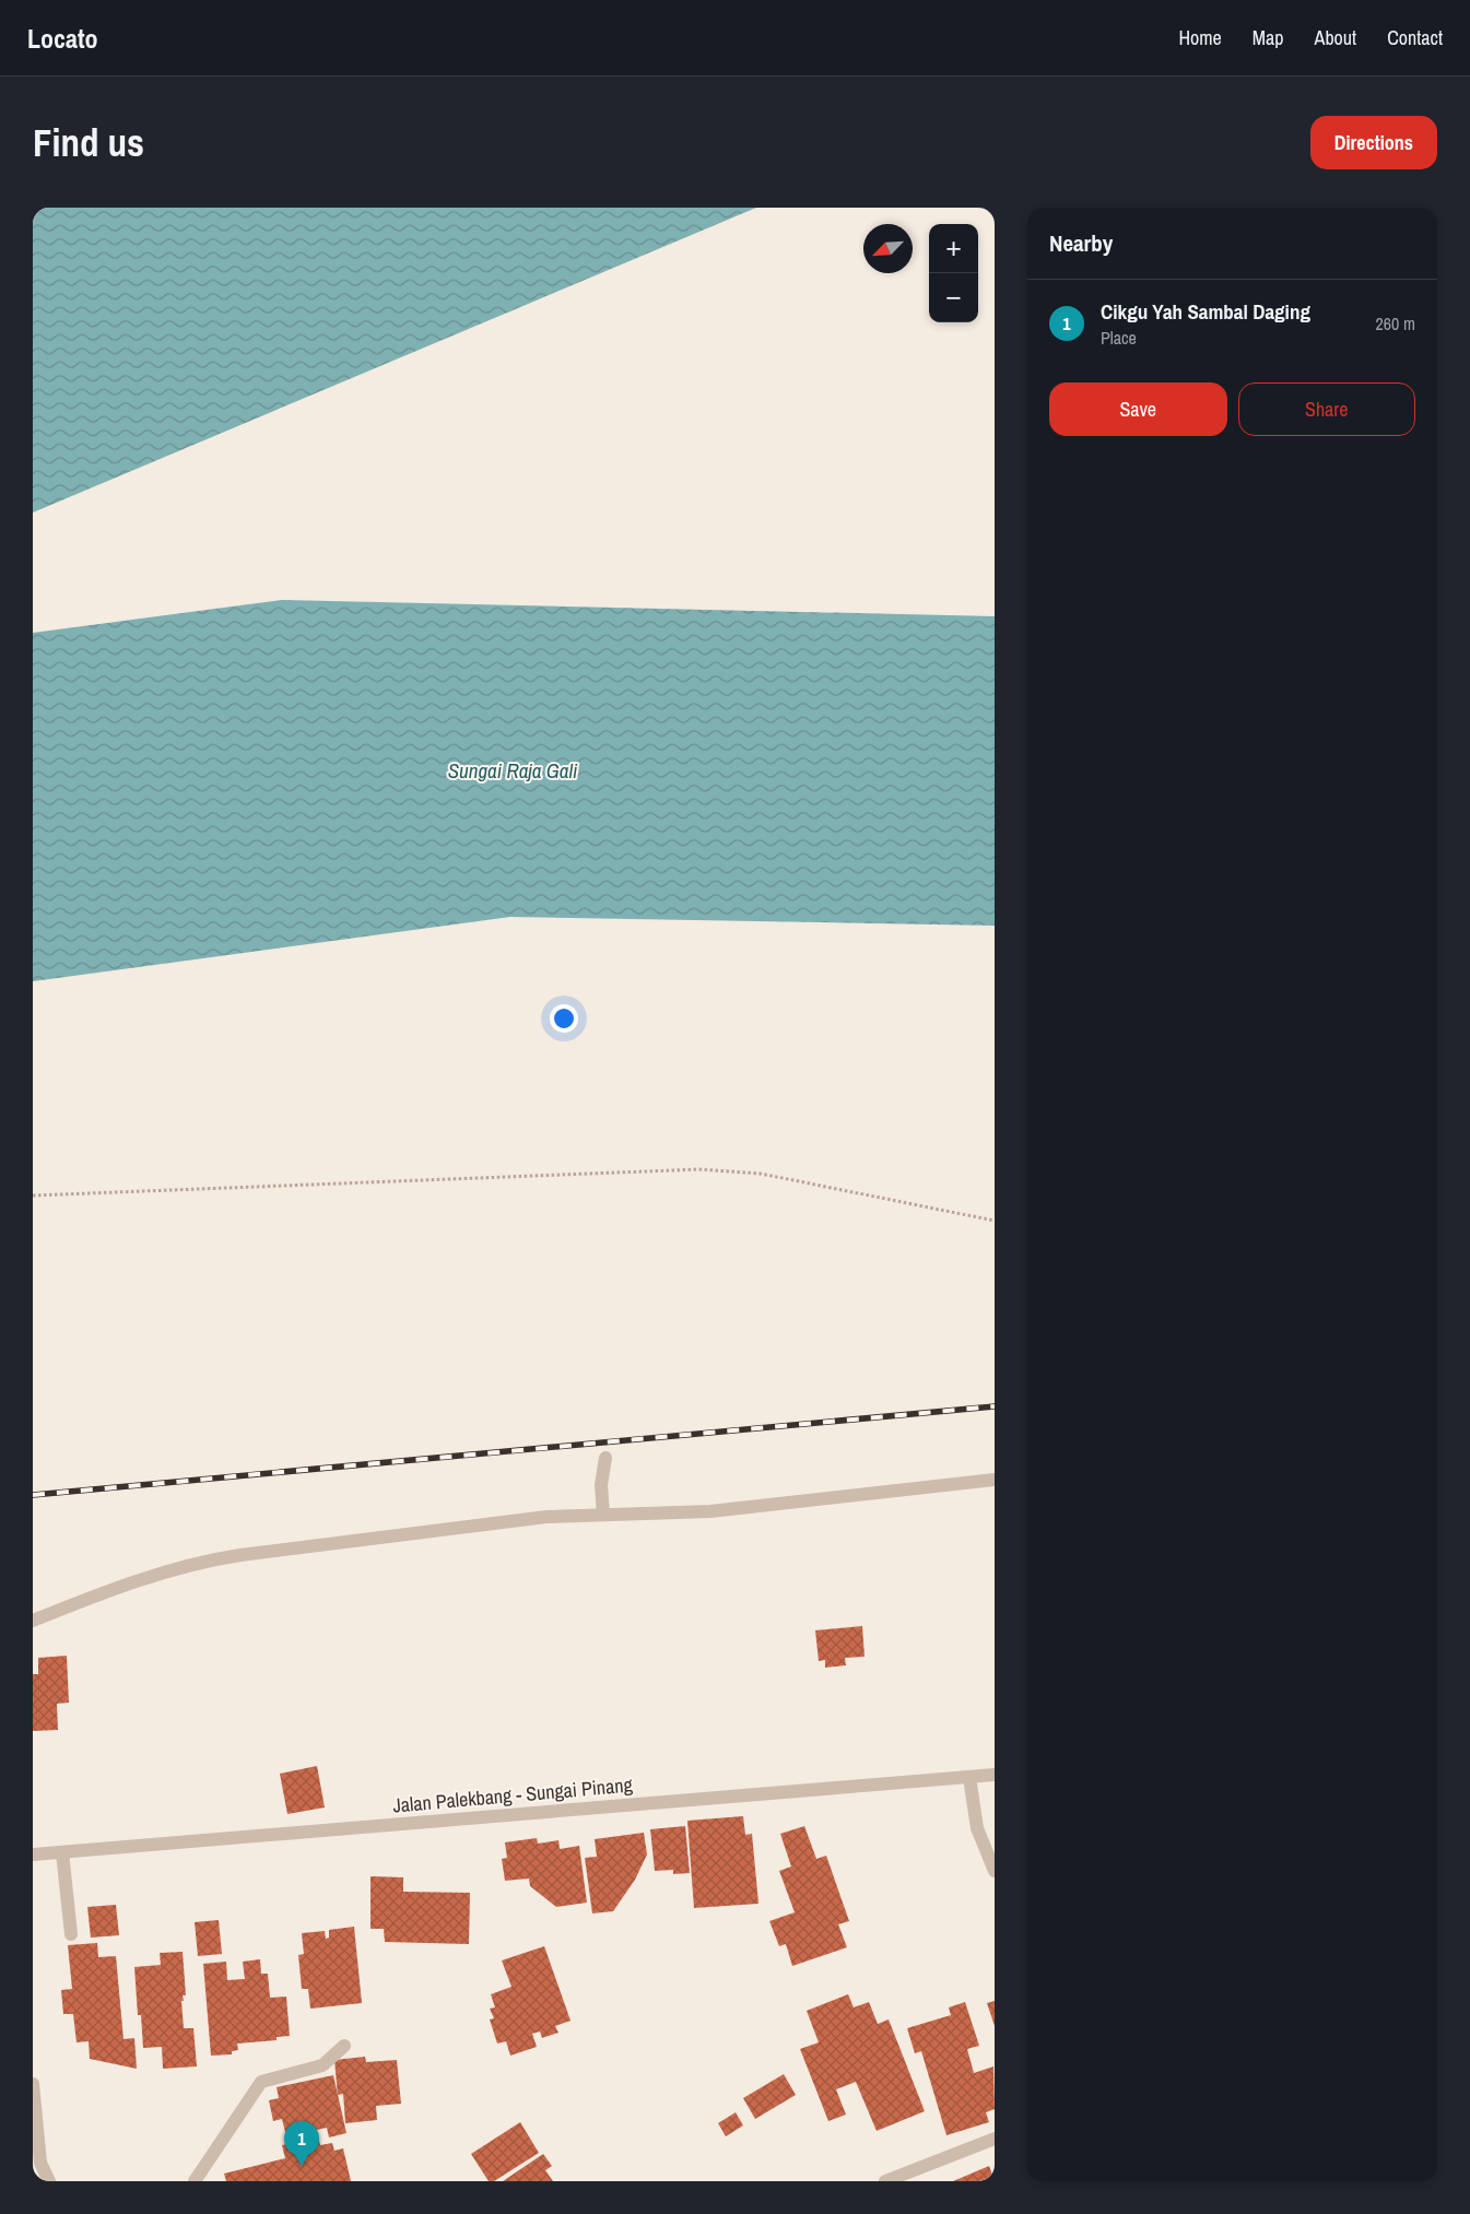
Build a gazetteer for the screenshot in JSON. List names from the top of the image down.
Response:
{
  "streets": {
    "street": ["Jalan Palekbang - Sungai Pinang"]
  },
  "water": ["Sungai Raja Gali"],
  "north": "bottom left",
  "page": {
    "header": "Locato",
    "nav": [
      "Home",
      "Map",
      "About",
      "Contact"
    ],
    "buttons": [
      "Directions",
      ["Save", "Share"]
    ],
    "title": "Find us",
    "heading": "Nearby",
    "map_buttons": ["+", "−"],
    "list": [
      {
        "mark": "1",
        "name": "Cikgu Yah Sambal Daging",
        "note": "Place",
        "value": "260 m"
      }
    ],
    "pins": "1"
  }
}
